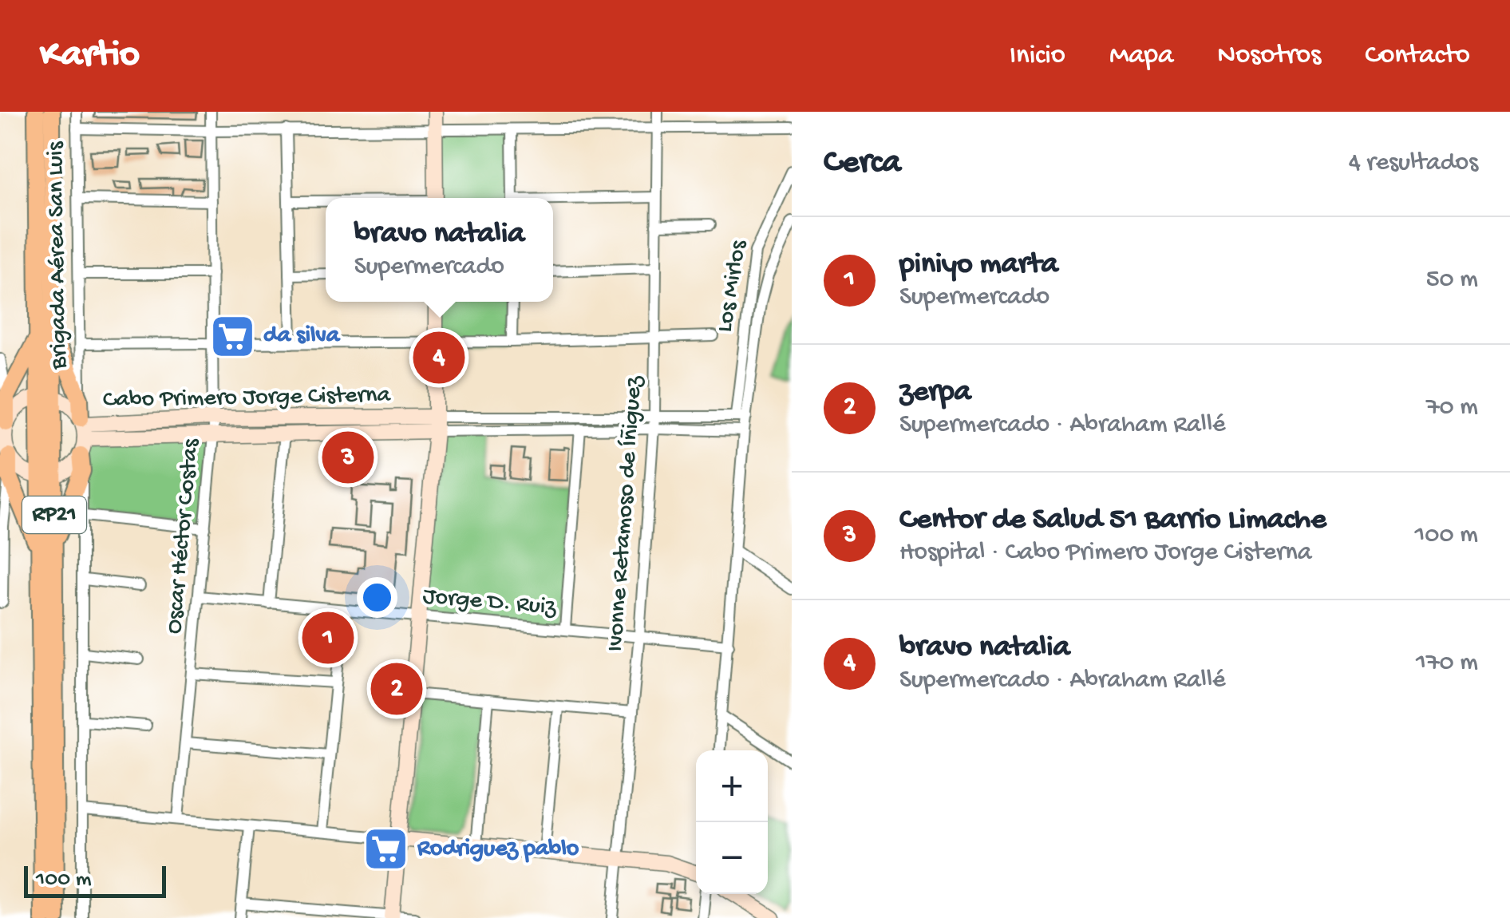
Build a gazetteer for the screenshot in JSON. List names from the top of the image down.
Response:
{
  "streets": {
    "main road": ["RP21"],
    "street": [
      "Brigada Aérea San Luis",
      "Los Mirlos",
      "Cabo Primero Jorge Cisterna",
      "Ivonne Retamoso de Íñiguez",
      "Oscar Héctor Costas",
      "Jorge D. Ruiz"
    ]
  },
  "crossings": [
    ["Los Mirlos", "Cabo Primero Jorge Cisterna"],
    ["Cabo Primero Jorge Cisterna", "Ivonne Retamoso de Íñiguez"],
    ["Cabo Primero Jorge Cisterna", "Oscar Héctor Costas"],
    ["Ivonne Retamoso de Íñiguez", "Jorge D. Ruiz"],
    ["Oscar Héctor Costas", "Jorge D. Ruiz"]
  ],
  "places": {
    "supermarket": ["da silva", "Rodriguez pablo"]
  },
  "scale_bar": "100 m",
  "page": {
    "header": "Kartio",
    "nav": [
      "Inicio",
      "Mapa",
      "Nosotros",
      "Contacto"
    ],
    "heading": ["Cerca", "4 resultados"],
    "popup": ["bravo natalia", "Supermercado"],
    "list": [
      {
        "mark": "1",
        "name": "piniyo marta",
        "note": "Supermercado",
        "value": "50 m"
      },
      {
        "mark": "2",
        "name": "zerpa",
        "note": "Supermercado · Abraham Rallé",
        "value": "70 m"
      },
      {
        "mark": "3",
        "name": "Centor de Salud 51 Barrio Limache",
        "note": "Hospital · Cabo Primero Jorge Cisterna",
        "value": "100 m"
      },
      {
        "mark": "4",
        "name": "bravo natalia",
        "note": "Supermercado · Abraham Rallé",
        "value": "170 m"
      }
    ],
    "pins": [
      "4",
      "3",
      "1",
      "2"
    ],
    "map_buttons": ["+", "−"],
    "scale": "100 m"
  }
}
